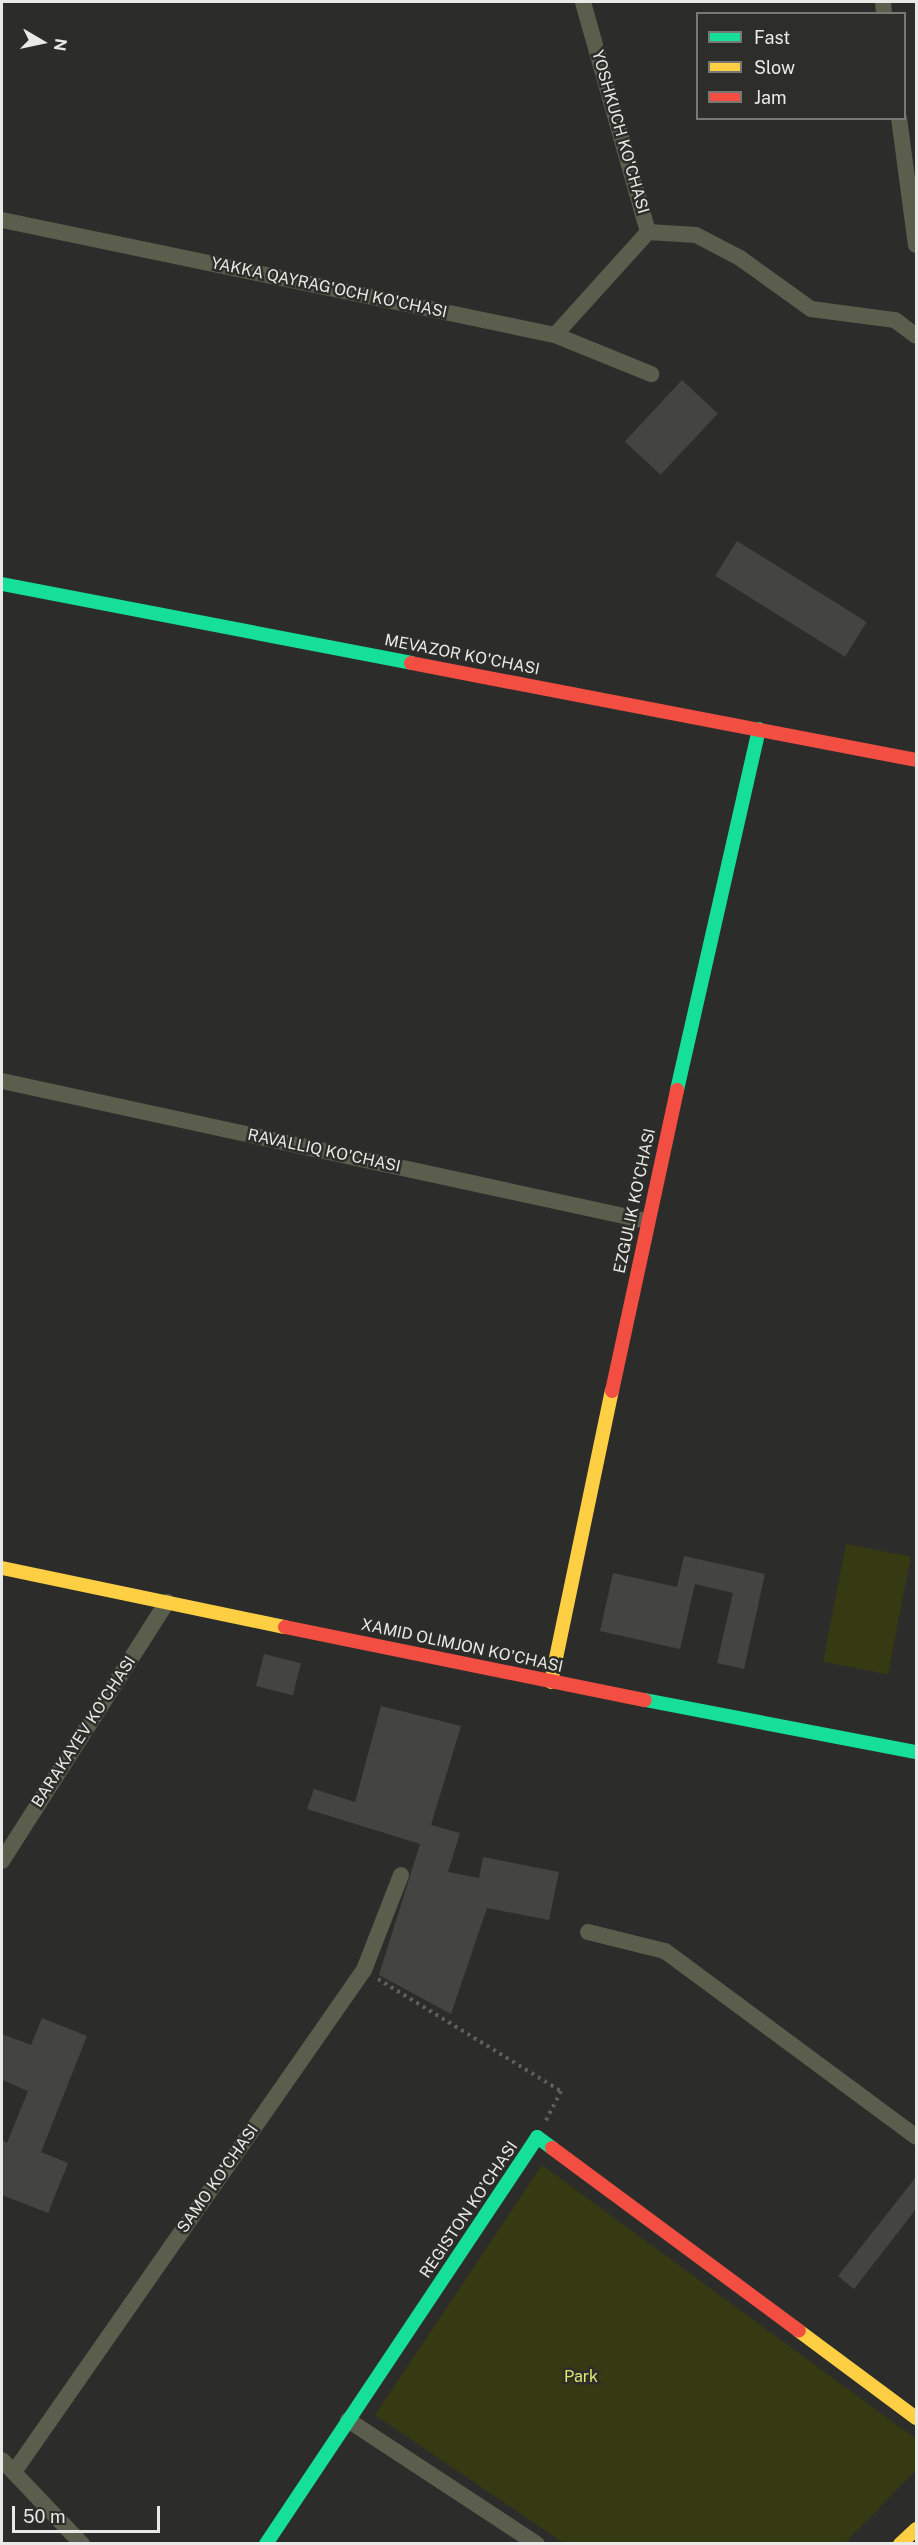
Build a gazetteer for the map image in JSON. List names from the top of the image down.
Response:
{
  "streets": {
    "street": [
      "YOSHKUCH KO'CHASI",
      "YAKKA QAYRAG'OCH KO'CHASI",
      "MEVAZOR KO'CHASI",
      "RAVALLIQ KO'CHASI",
      "EZGULIK KO'CHASI",
      "XAMID OLIMJON KO'CHASI",
      "BARAKAYEV KO'CHASI",
      "SAMO KO'CHASI",
      "REGISTON KO'CHASI"
    ]
  },
  "crossings": [
    ["YOSHKUCH KO'CHASI", "YAKKA QAYRAG'OCH KO'CHASI"],
    ["MEVAZOR KO'CHASI", "EZGULIK KO'CHASI"],
    ["RAVALLIQ KO'CHASI", "EZGULIK KO'CHASI"],
    ["EZGULIK KO'CHASI", "XAMID OLIMJON KO'CHASI"],
    ["XAMID OLIMJON KO'CHASI", "BARAKAYEV KO'CHASI"]
  ],
  "parks": ["Park"],
  "legend": ["Fast", "Slow", "Jam"],
  "scale_bar": "50 m",
  "north": "right"
}
